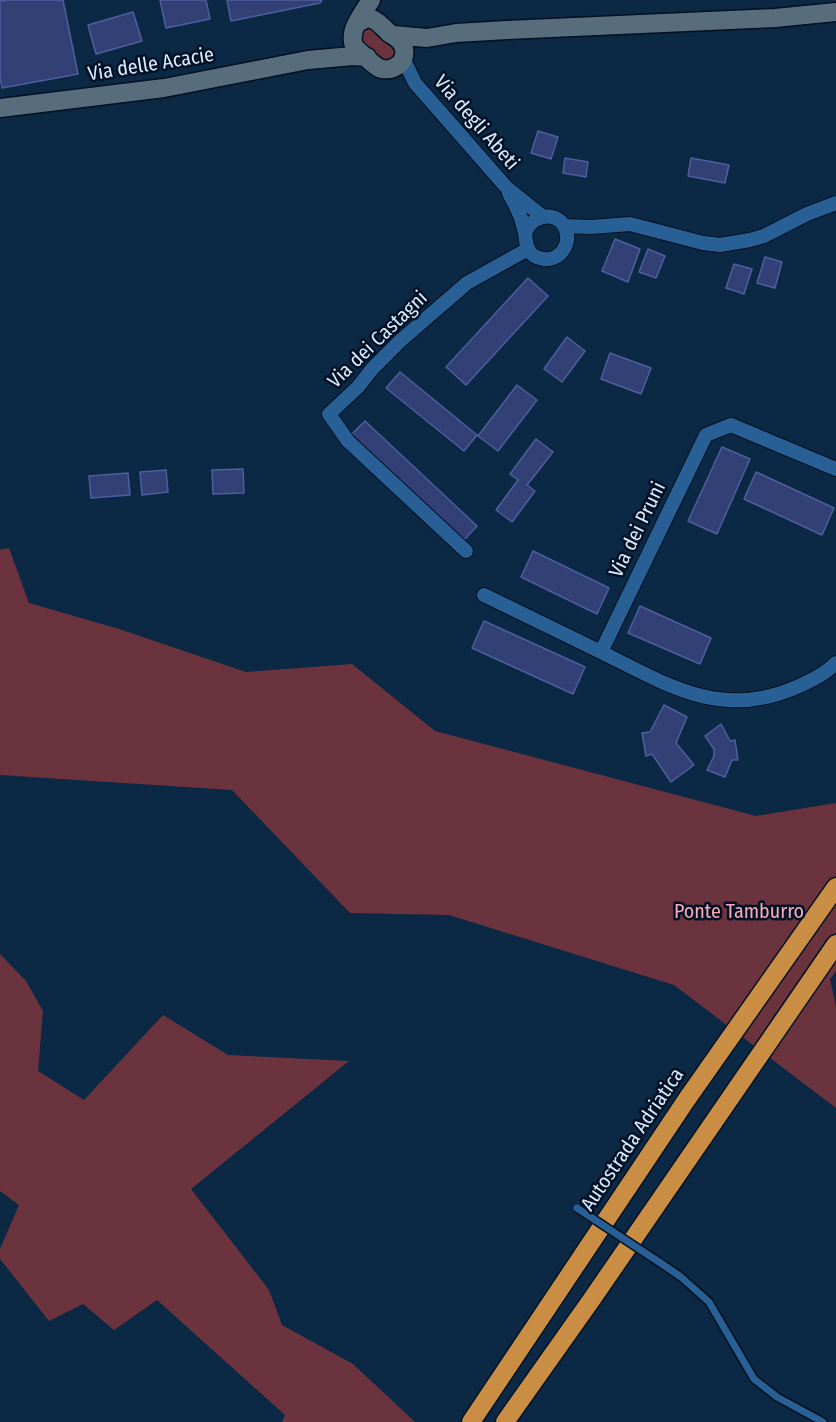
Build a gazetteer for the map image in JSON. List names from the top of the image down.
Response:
{
  "streets": {
    "highway": ["Autostrada Adriatica"],
    "street": [
      "Via delle Acacie",
      "Via degli Abeti",
      "Via dei Castagni",
      "Via dei Pruni"
    ]
  },
  "crossings": [
    ["Via delle Acacie", "Via degli Abeti"],
    ["Via degli Abeti", "Via dei Castagni"]
  ],
  "parks": ["Ponte Tamburro"]
}
